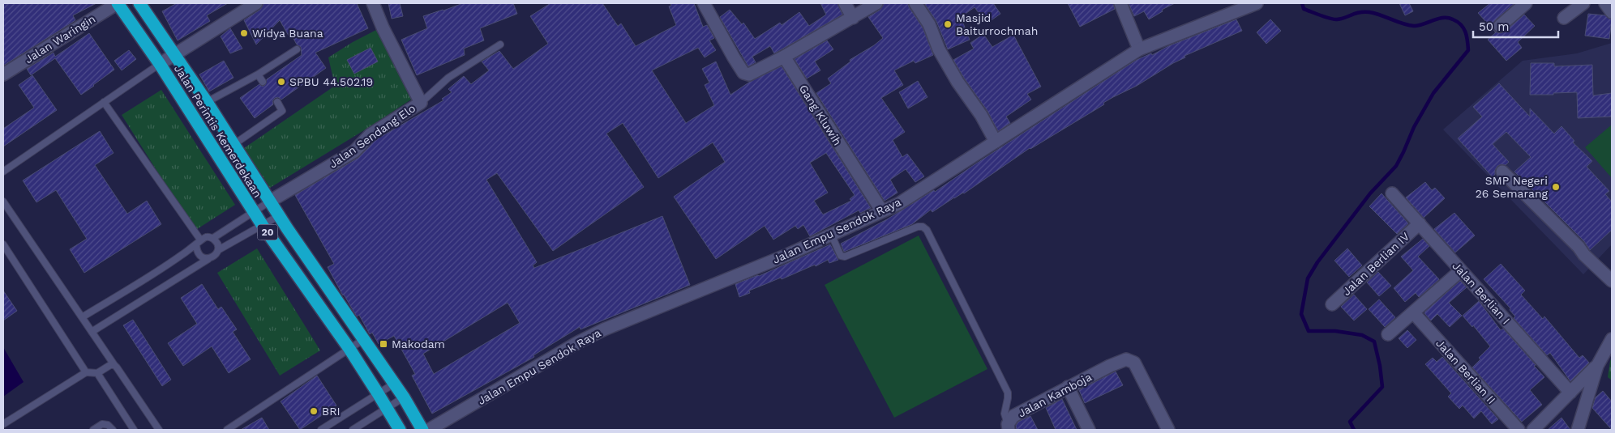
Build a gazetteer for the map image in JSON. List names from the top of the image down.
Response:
{
  "streets": {
    "highway": ["Jalan Perintis Kemerdekaan", "20"],
    "street": [
      "Jalan Waringin",
      "Gang Kluwih",
      "Jalan Sendang Elo",
      "Jalan Empu Sendok Raya",
      "Jalan Berlian IV",
      "Jalan Berlian I",
      "Jalan Berlian II",
      "Jalan Kamboja"
    ]
  },
  "crossings": [
    ["Jalan Waringin", "Jalan Perintis Kemerdekaan"],
    ["Gang Kluwih", "Jalan Empu Sendok Raya"],
    ["Jalan Perintis Kemerdekaan", "Jalan Sendang Elo"],
    ["Jalan Berlian IV", "Jalan Berlian I"]
  ],
  "places": {
    "other": [
      "Masjid Baiturrochmah",
      "Widya Buana",
      "SPBU 44.502.19",
      "SMP Negeri 26 Semarang",
      "BRI"
    ],
    "transit": ["Makodam"]
  },
  "scale_bar": "50 m"
}
